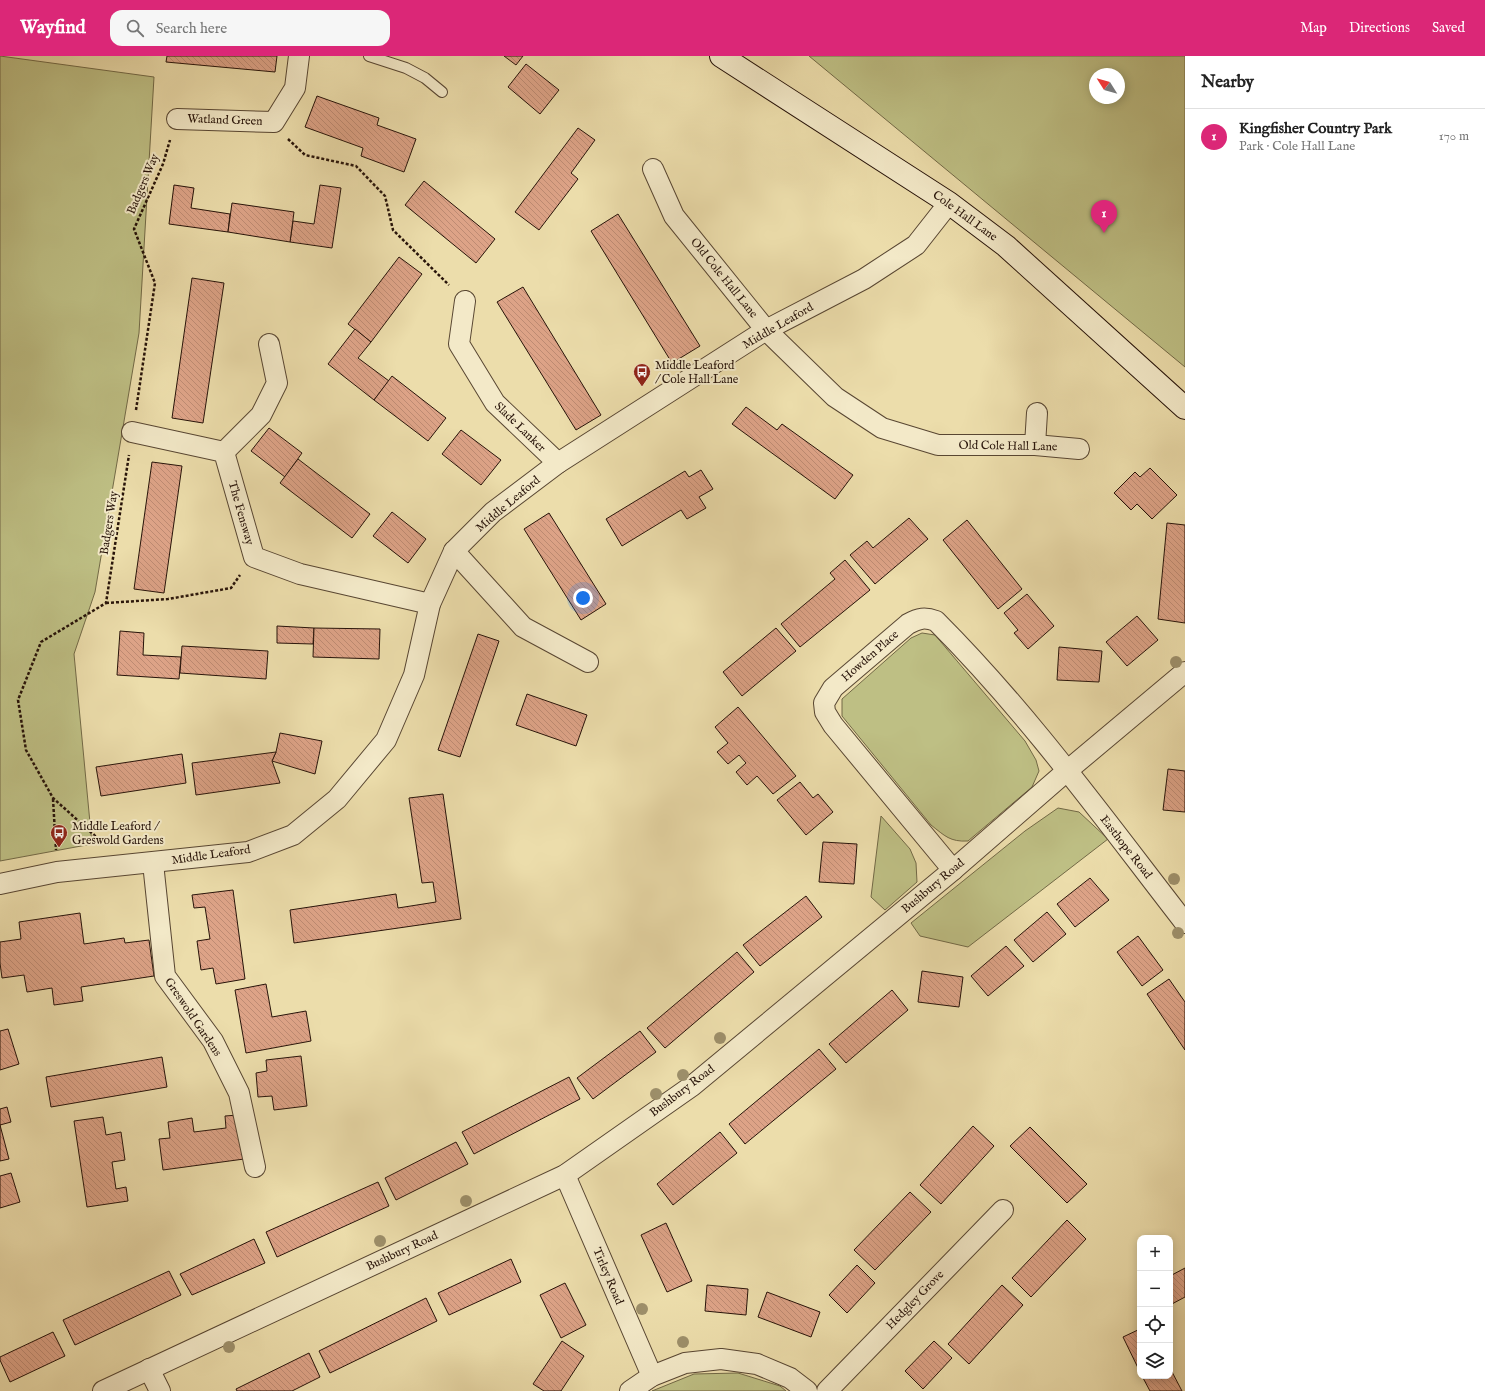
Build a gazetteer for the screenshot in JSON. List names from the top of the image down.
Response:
{
  "streets": {
    "street": [
      "Watland Green",
      "Cole Hall Lane",
      "Old Cole Hall Lane",
      "Middle Leaford",
      "Slade Lanker",
      "The Fensway",
      "Howden Place",
      "Easthope Road",
      "Bushbury Road",
      "Greswold Gardens",
      "Tirley Road",
      "Hedgley Grove"
    ],
    "path": ["Badgers Way"]
  },
  "crossings": [
    ["Watland Green", "Badgers Way"],
    ["Cole Hall Lane", "Middle Leaford"],
    ["Old Cole Hall Lane", "Middle Leaford"],
    ["Middle Leaford", "Slade Lanker"],
    ["Middle Leaford", "The Fensway"],
    ["Middle Leaford", "Greswold Gardens"],
    ["Howden Place", "Easthope Road"],
    ["Howden Place", "Bushbury Road"],
    ["Easthope Road", "Bushbury Road"],
    ["Bushbury Road", "Tirley Road"]
  ],
  "places": {
    "bus stop": ["Middle Leaford / Cole Hall Lane", "Middle Leaford / Greswold Gardens"]
  },
  "north": "top left",
  "page": {
    "header": "Wayfind",
    "search": "Search here",
    "nav": ["Map", "Directions", "Saved"],
    "heading": "Nearby",
    "list": [
      {
        "mark": "1",
        "name": "Kingfisher Country Park",
        "note": "Park · Cole Hall Lane",
        "value": "170 m"
      }
    ],
    "pins": "1",
    "map_buttons": ["+", "−"]
  }
}
